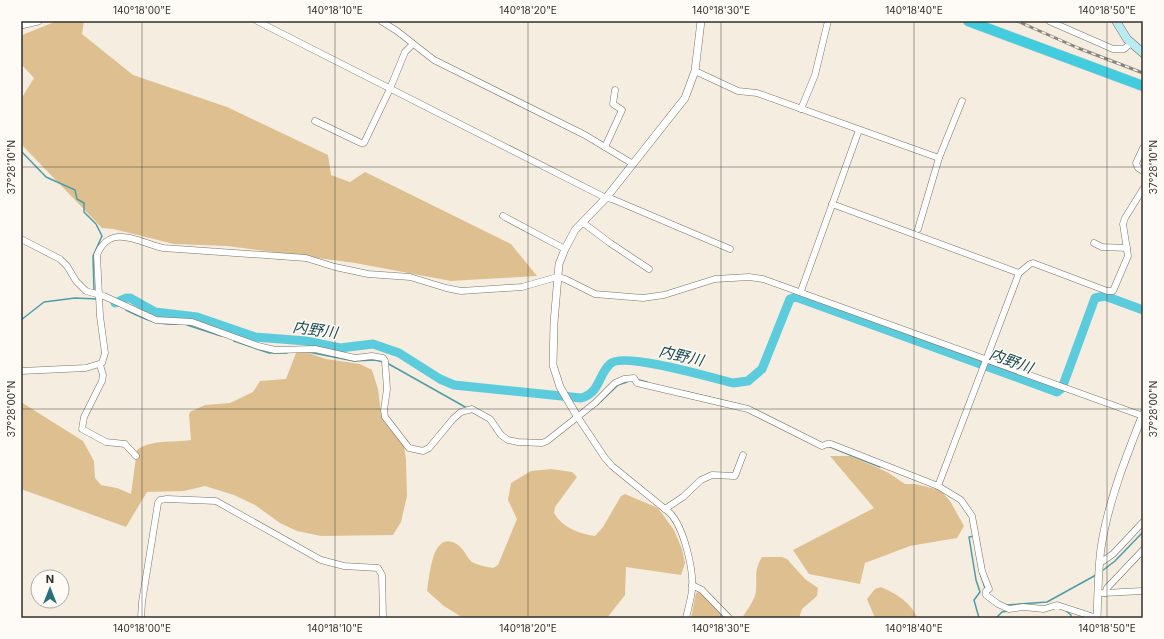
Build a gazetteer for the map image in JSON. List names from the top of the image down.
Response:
{
  "water": ["内野川"],
  "north": "top",
  "coordinates": [
    "140°18'00\"E",
    "140°18'10\"E",
    "140°18'20\"E",
    "140°18'30\"E",
    "140°18'40\"E",
    "140°18'50\"E",
    "37°28'10\"N",
    "37°28'00\"N"
  ]
}
